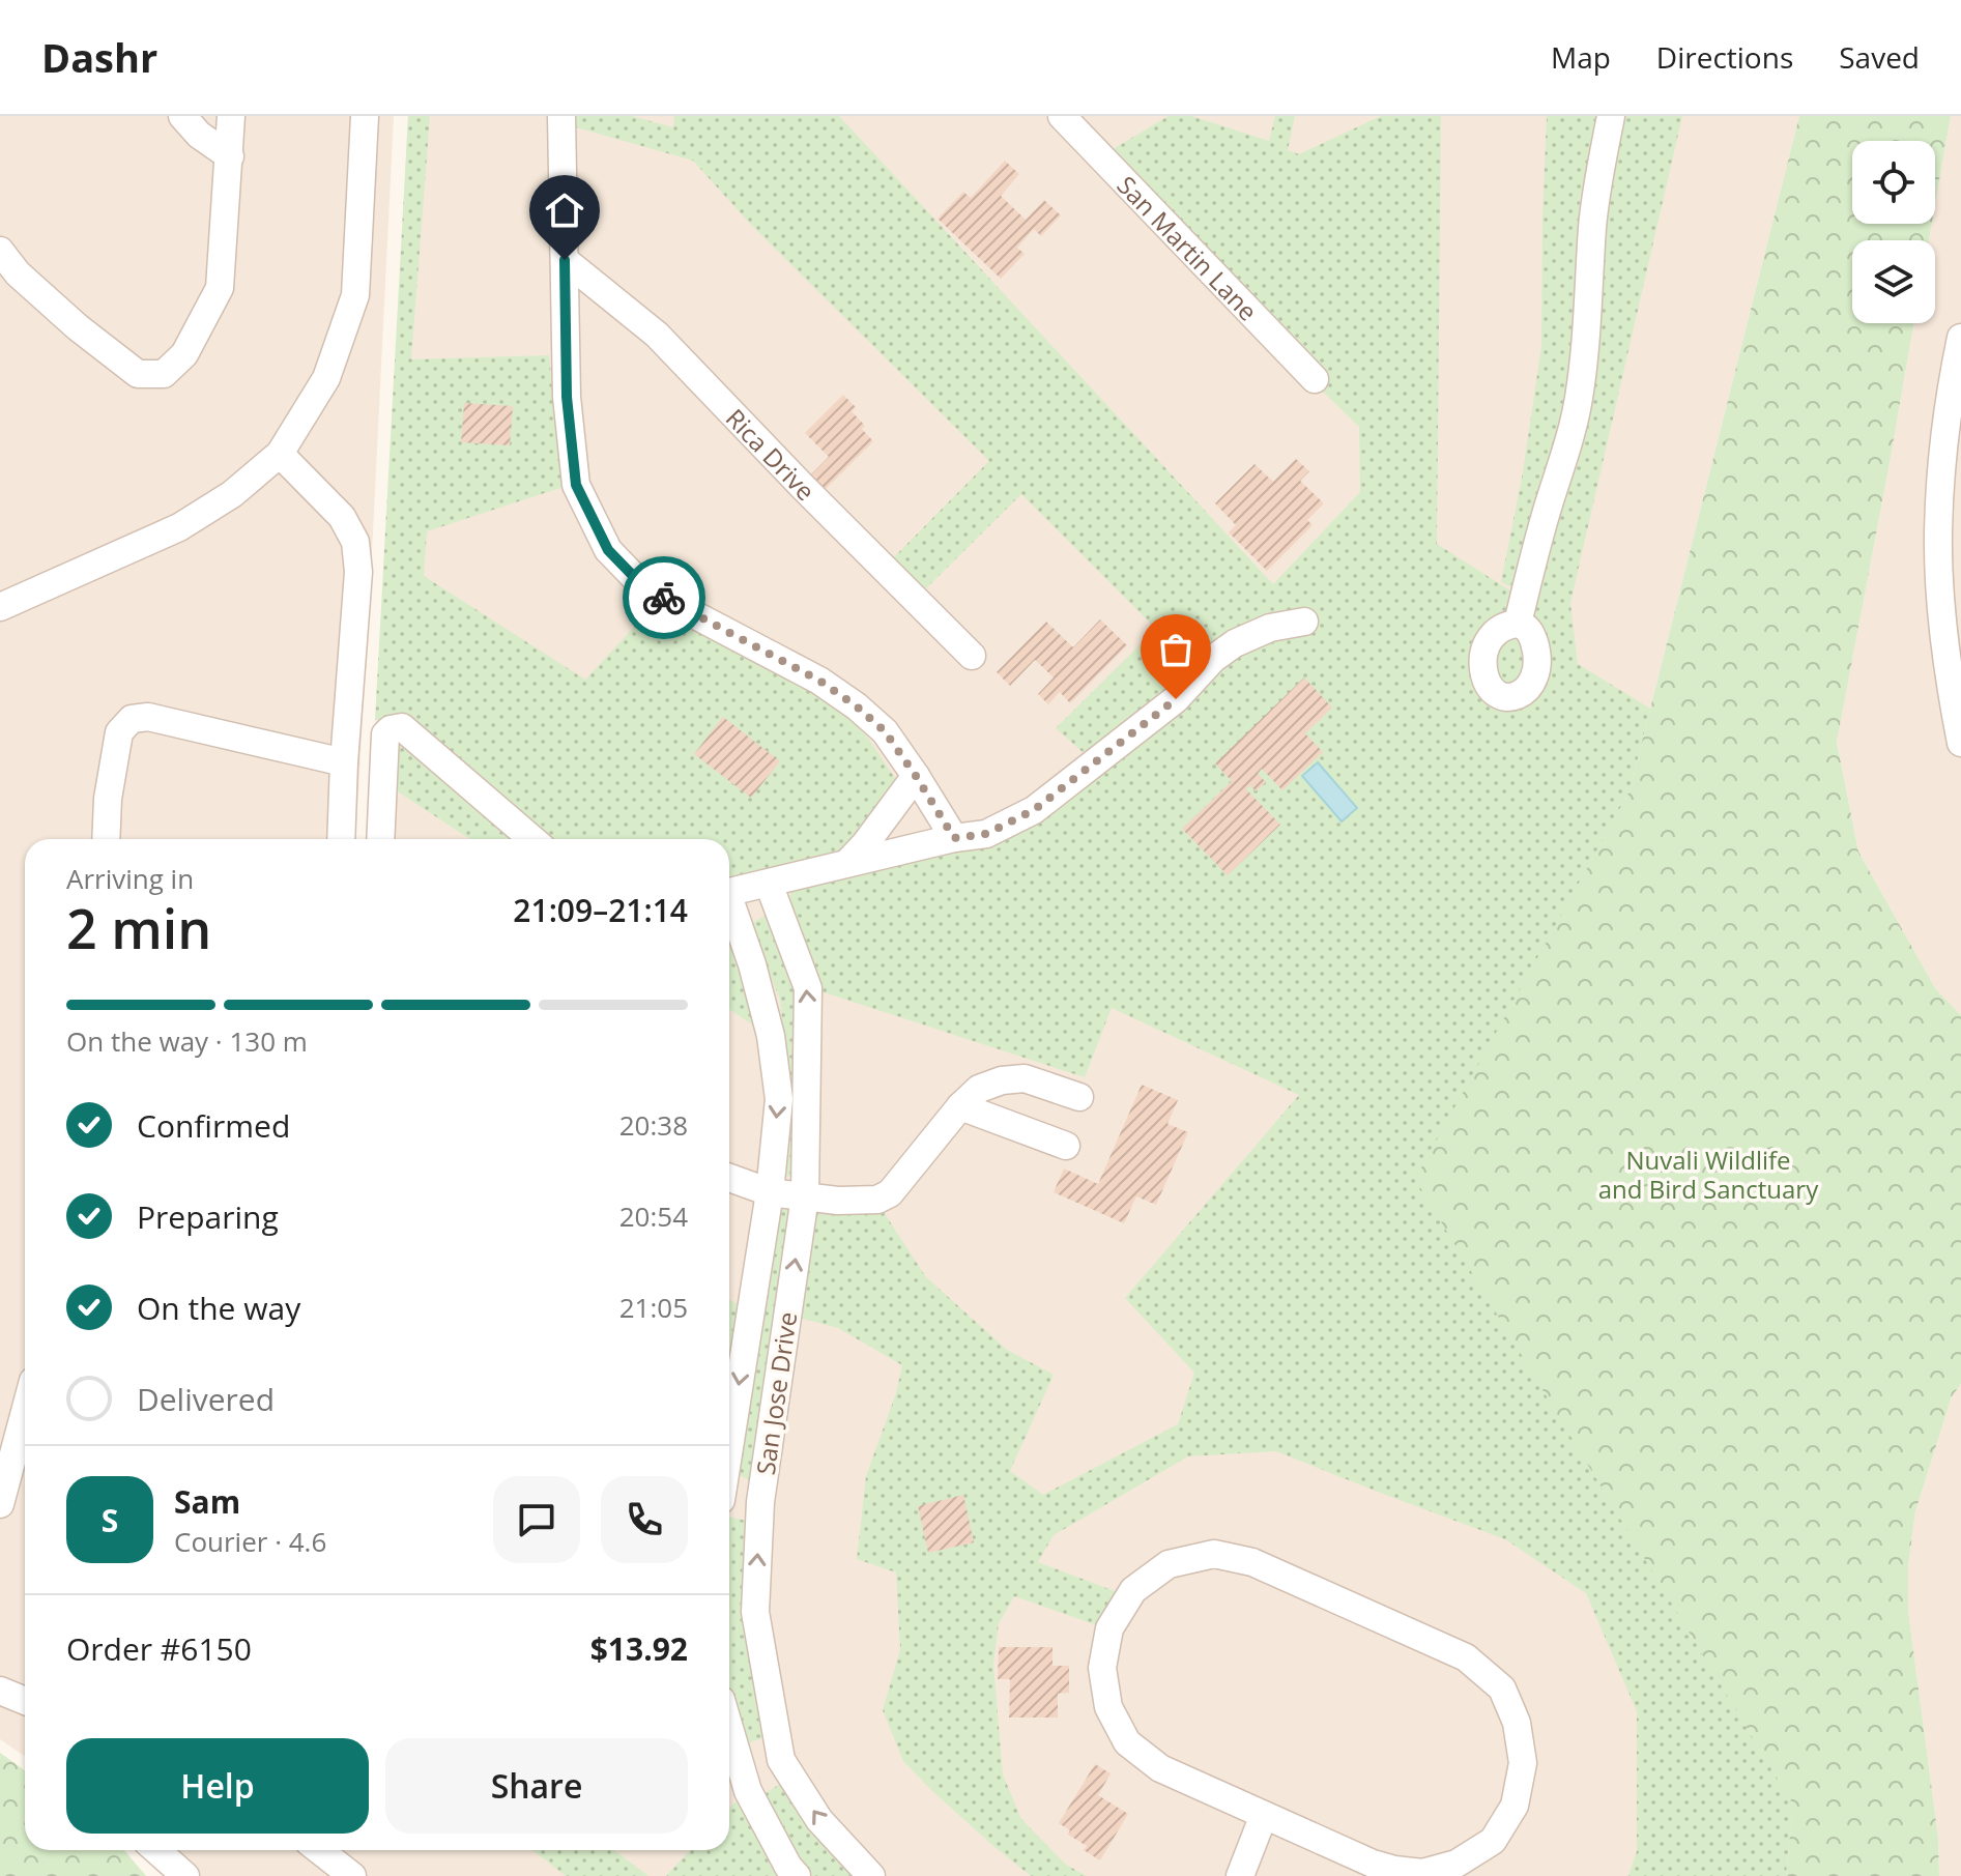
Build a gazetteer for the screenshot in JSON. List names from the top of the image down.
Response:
{
  "streets": {
    "street": ["San Martin Lane", "Rica Drive", "San Jose Drive"]
  },
  "parks": ["Nuvali Wildlife and Bird Sanctuary"],
  "page": {
    "header": "Dashr",
    "nav": ["Map", "Directions", "Saved"],
    "heading": ["2 min", "Arriving in", "21:09–21:14"],
    "panel": [
      "Sam",
      "Courier · 4.6",
      "Order #6150",
      "$13.92"
    ],
    "bar": "On the way · 130 m",
    "list": [
      ["Confirmed", "20:38"],
      ["Preparing", "20:54"],
      ["On the way", "21:05"],
      "Delivered"
    ],
    "round": "S",
    "buttons": ["Help", "Share"]
  }
}
